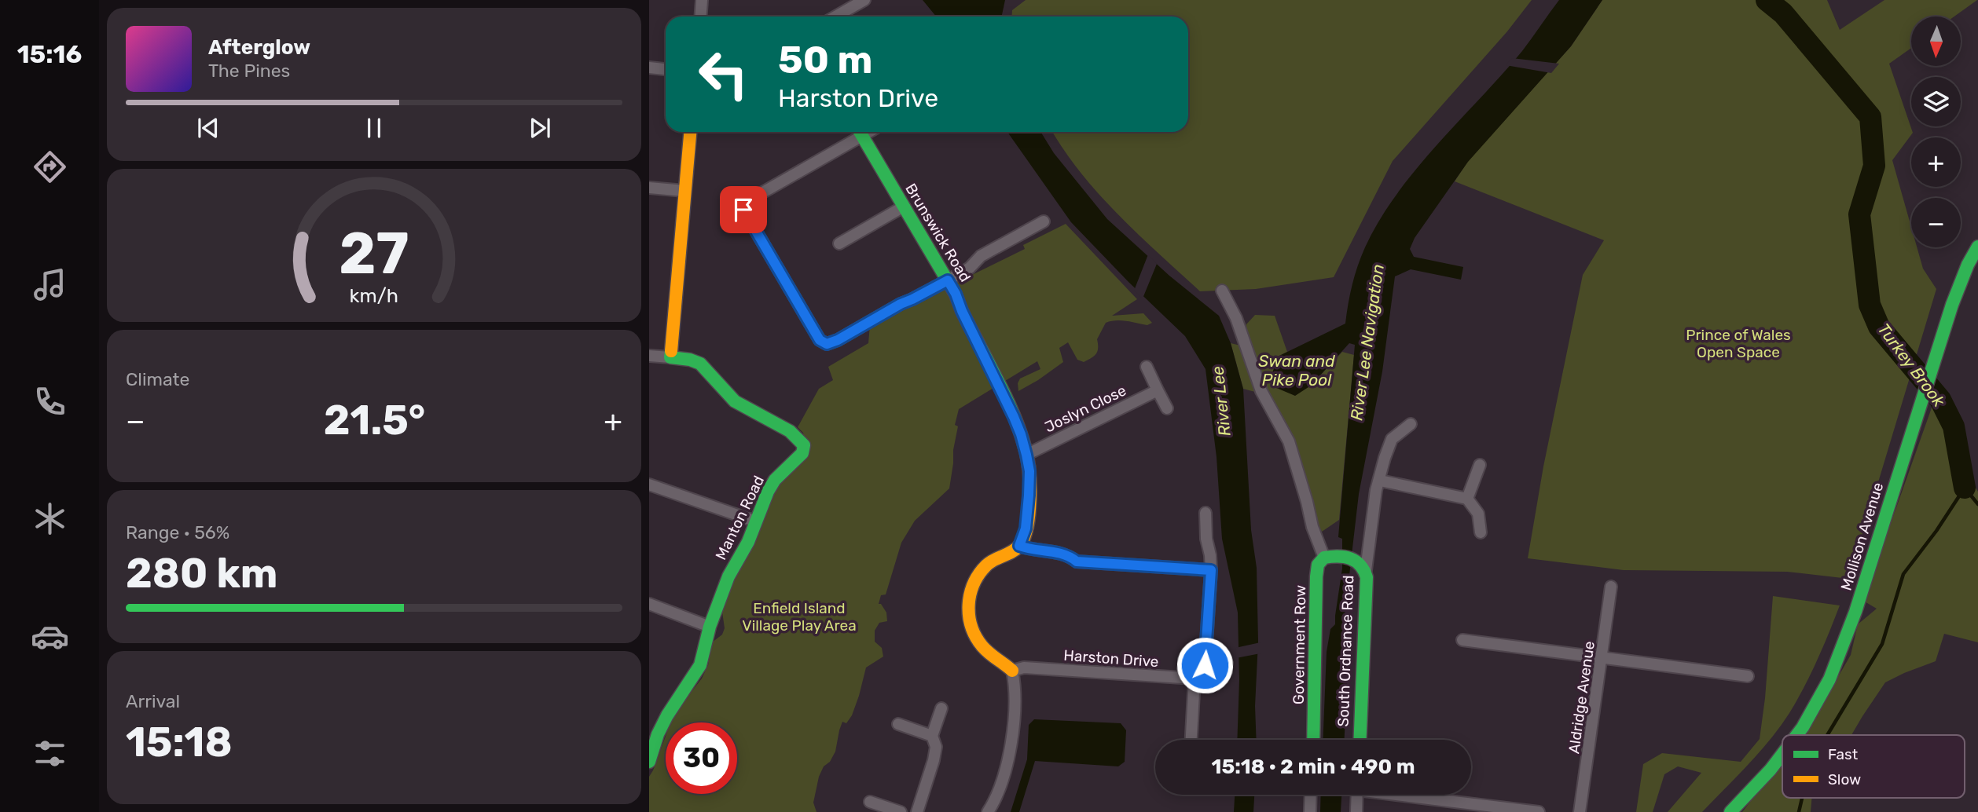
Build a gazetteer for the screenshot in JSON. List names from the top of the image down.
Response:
{
  "streets": {
    "street": [
      "Brunswick Road",
      "Joslyn Close",
      "Manton Road",
      "Mollison Avenue",
      "Government Row",
      "South Ordnance Road",
      "Harston Drive",
      "Aldridge Avenue"
    ]
  },
  "crossings": [
    ["Brunswick Road", "Joslyn Close"],
    ["Government Row", "South Ordnance Road"]
  ],
  "water": [
    "River Lee Navigation",
    "Swan and Pike Pool",
    "Turkey Brook",
    "River Lee"
  ],
  "parks": ["Prince of Wales Open Space", "Enfield Island Village Play Area"],
  "legend": ["Fast", "Slow"],
  "north": "bottom",
  "page": {
    "tabs": "15:16",
    "map_buttons": ["+", "−"],
    "turn": ["50 m", "Harston Drive"],
    "song": ["Afterglow", "The Pines"],
    "tile": [
      "Climate",
      ["Range · 56%", "280 km"],
      ["Arrival", "15:18"]
    ],
    "heat": ["−", "21.5°", "+"],
    "limit": "30",
    "trip": "15:18 · 2 min · 490 m",
    "gauge": ["27", "km/h"]
  }
}
